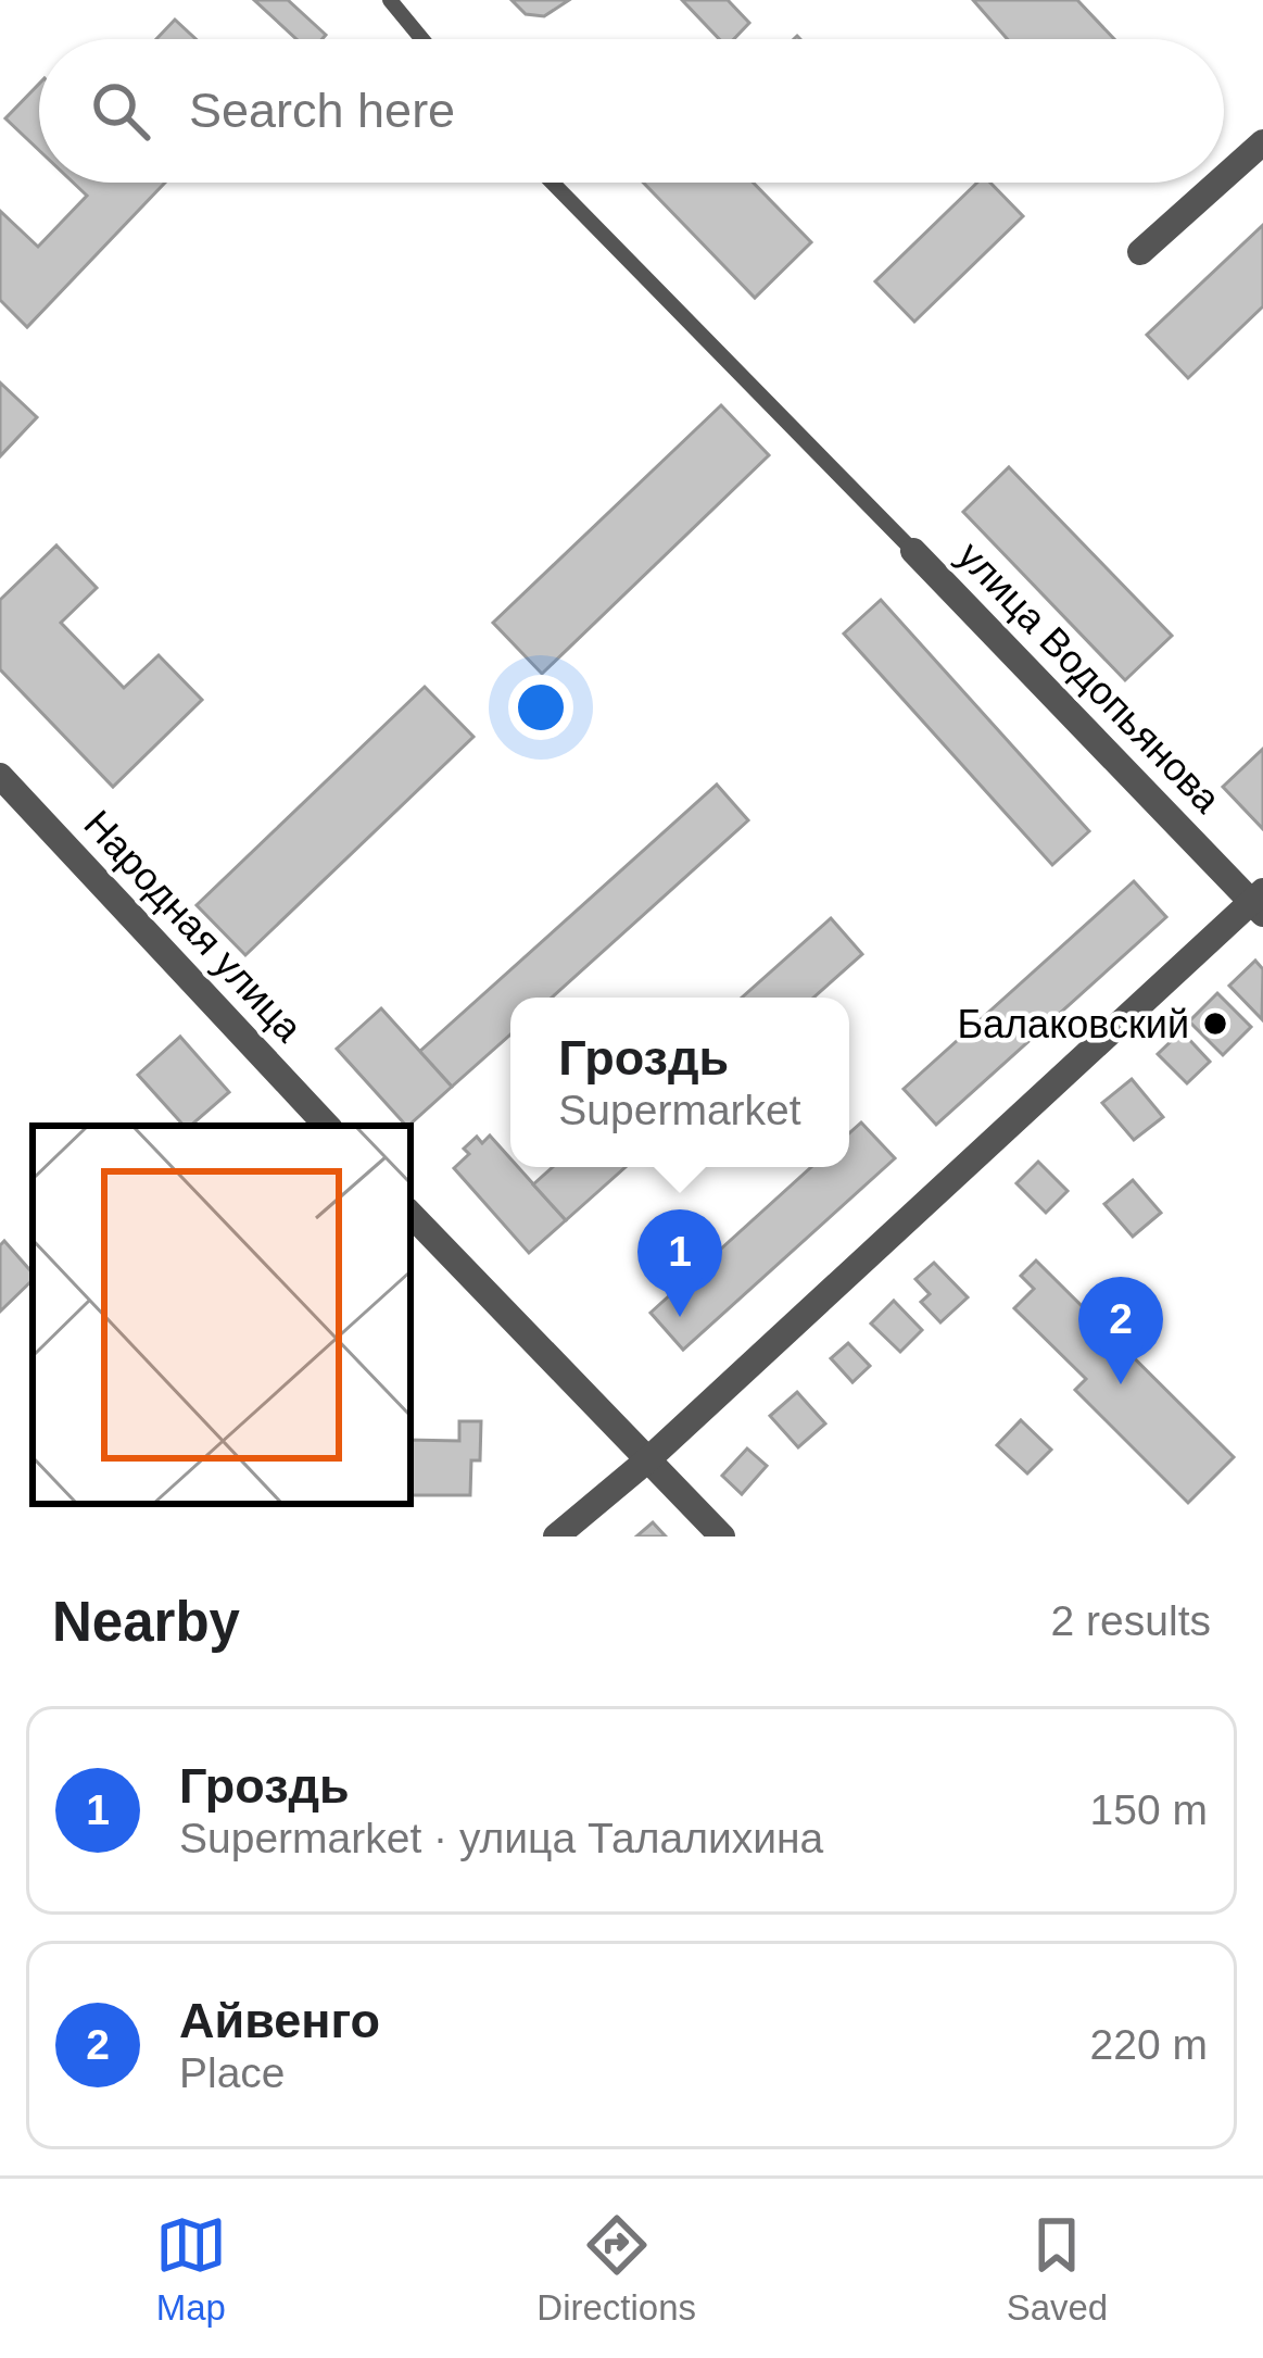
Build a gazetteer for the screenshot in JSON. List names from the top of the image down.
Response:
{
  "streets": {
    "street": ["улица Водопьянова", "Народная улица"]
  },
  "places": ["Балаковский"],
  "page": {
    "search": "Search here",
    "popup": ["Гроздь", "Supermarket"],
    "pins": ["1", "2"],
    "heading": ["Nearby", "2 results"],
    "list": [
      {
        "mark": "1",
        "name": "Гроздь",
        "note": "Supermarket · улица Талалихина",
        "value": "150 m"
      },
      {
        "mark": "2",
        "name": "Айвенго",
        "note": "Place",
        "value": "220 m"
      }
    ],
    "nav": ["Map", "Directions", "Saved"]
  }
}
